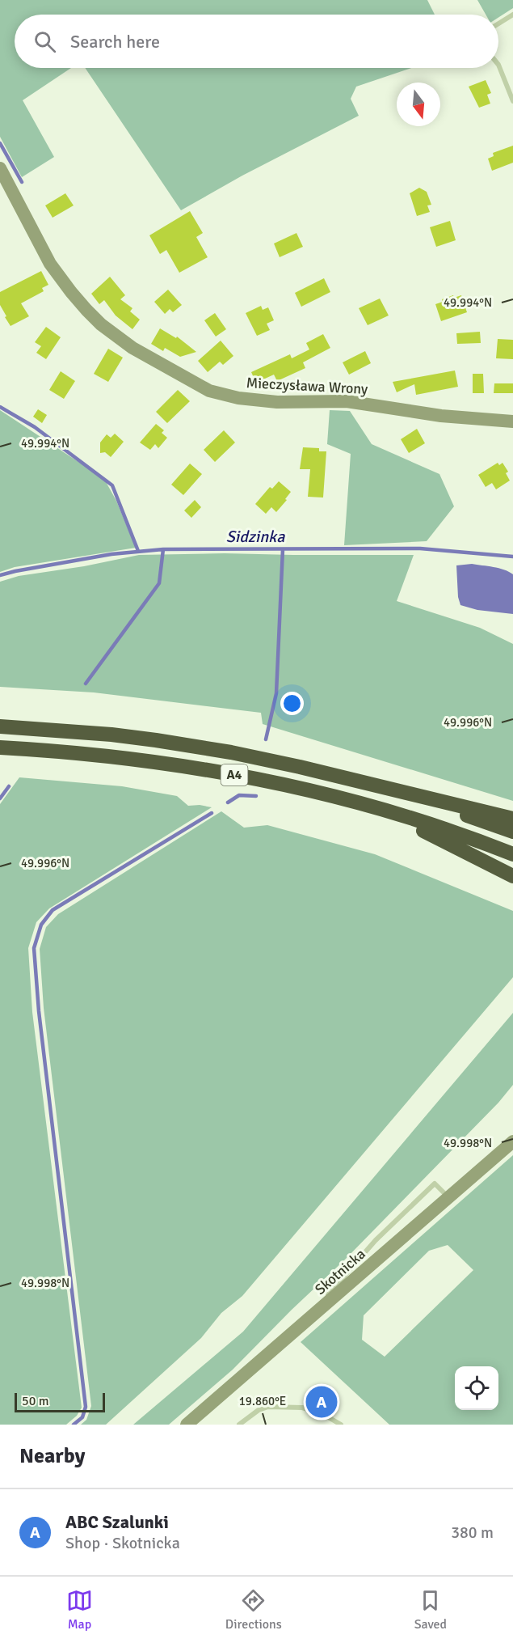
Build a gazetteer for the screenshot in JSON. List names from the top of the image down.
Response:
{
  "streets": {
    "highway": ["A4"],
    "street": ["Mieczysława Wrony", "Skotnicka"]
  },
  "water": ["Sidzinka"],
  "scale_bar": "50 m",
  "north": "bottom",
  "page": {
    "search": "Search here",
    "pins": "A",
    "scale": "50 m",
    "heading": "Nearby",
    "list": [
      {
        "mark": "A",
        "name": "ABC Szalunki",
        "note": "Shop · Skotnicka",
        "value": "380 m"
      }
    ],
    "nav": ["Map", "Directions", "Saved"]
  },
  "coordinates": [
    "49.994°N",
    "49.996°N",
    "49.998°N",
    "19.860°E"
  ]
}
